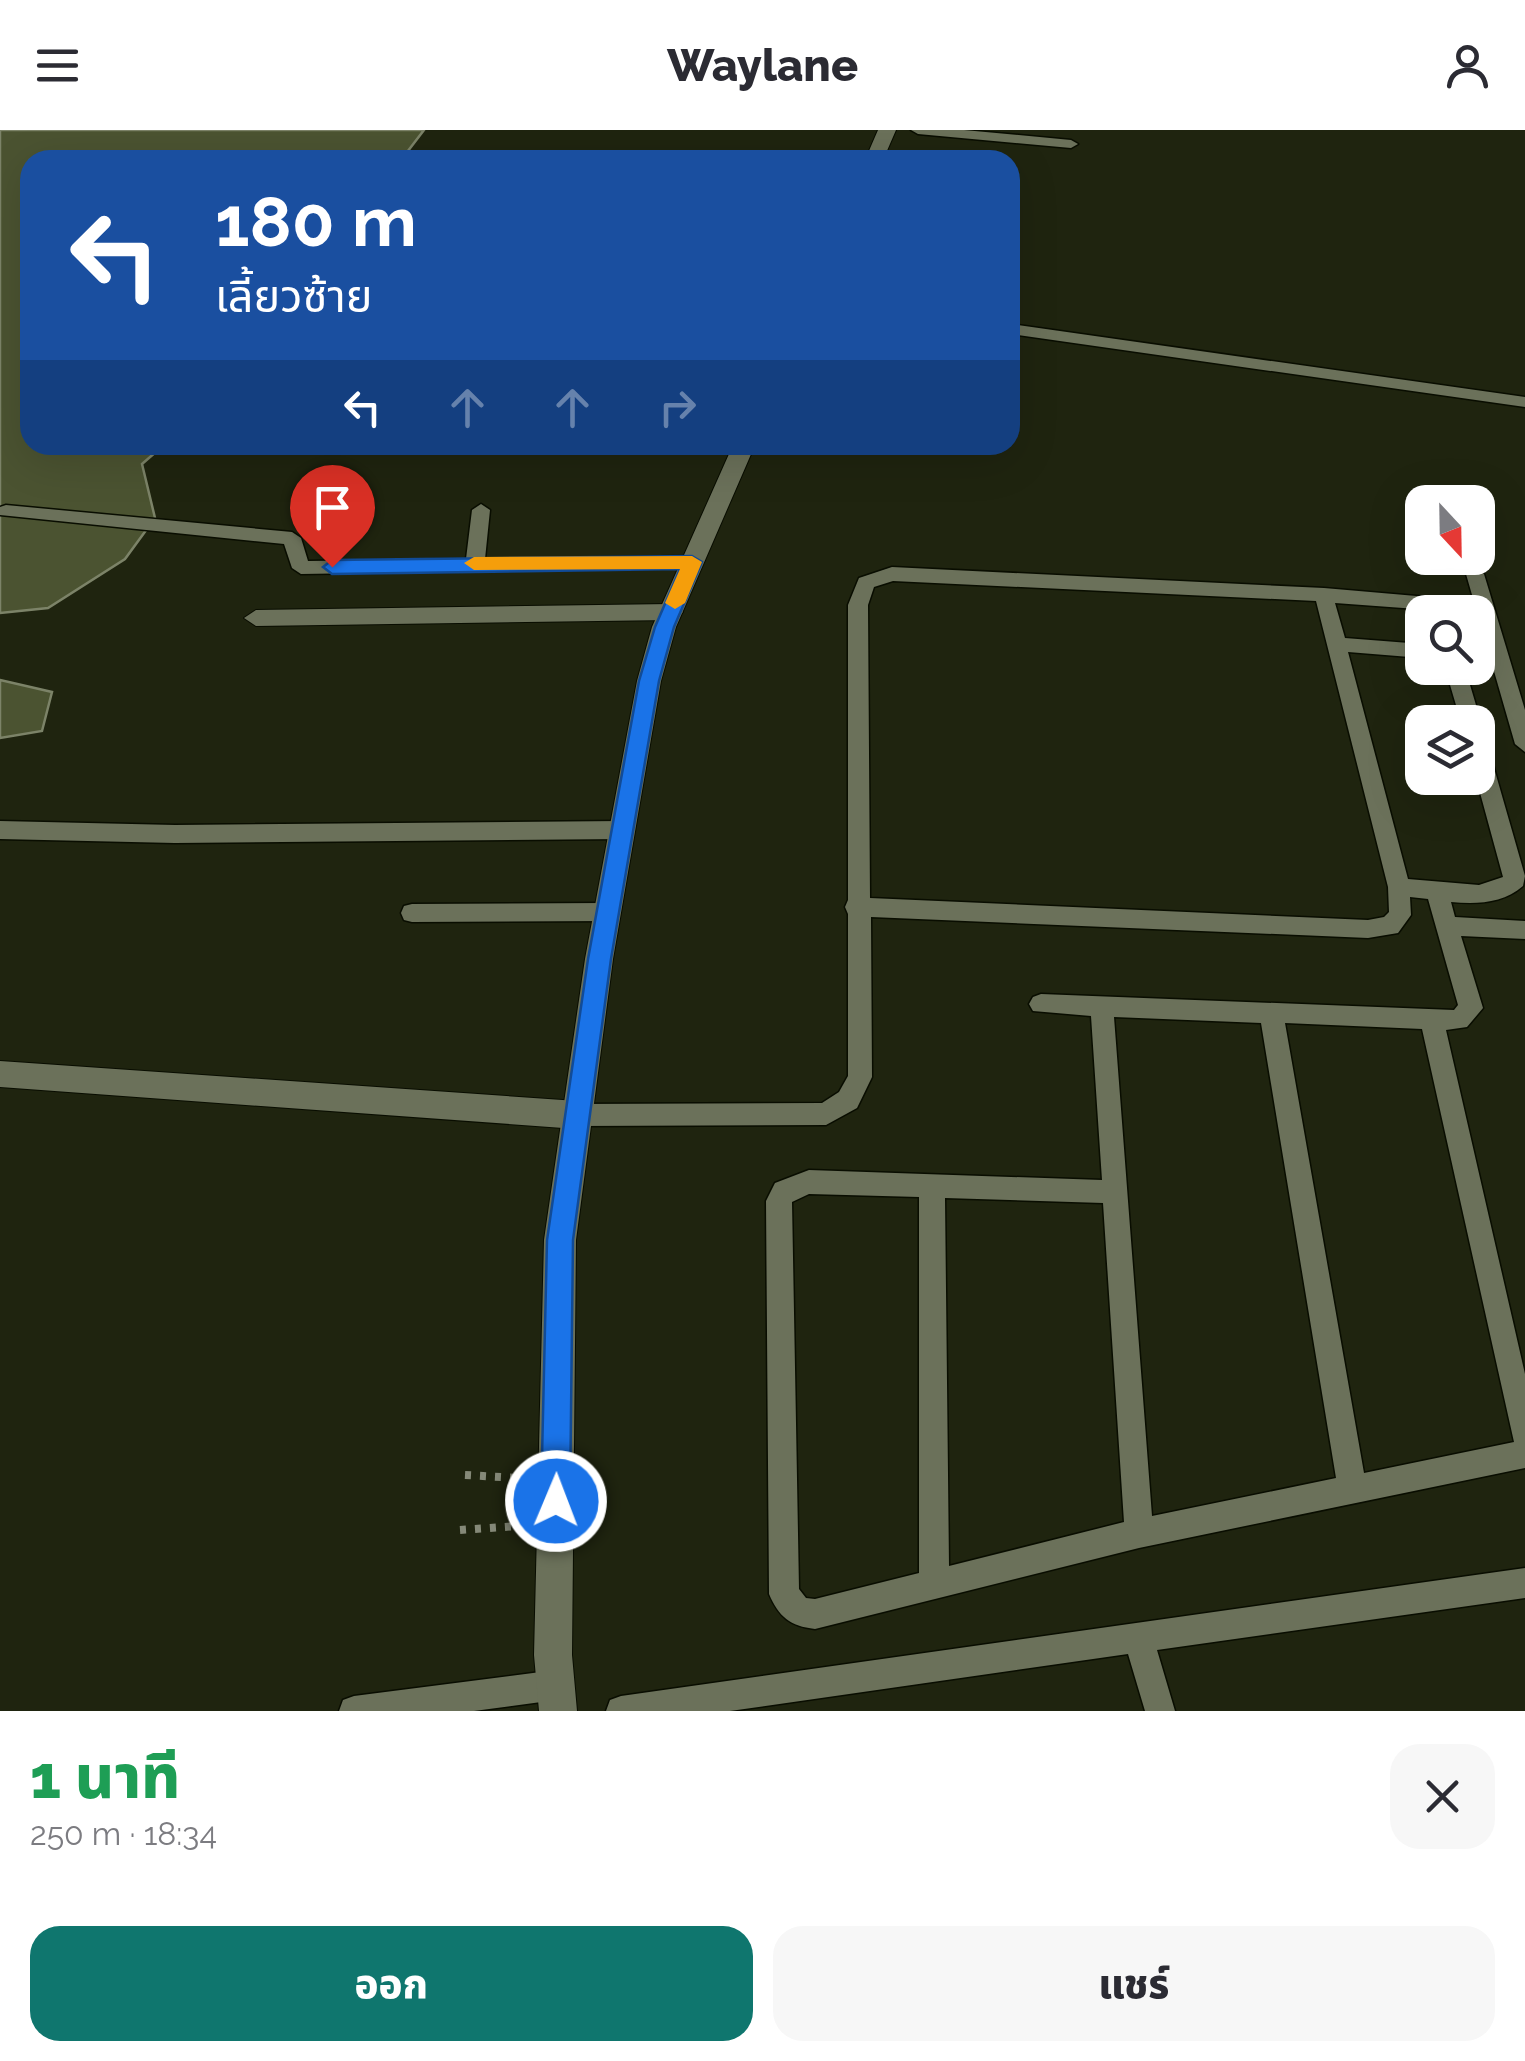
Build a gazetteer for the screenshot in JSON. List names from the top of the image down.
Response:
{
  "north": "bottom",
  "page": {
    "header": "Waylane",
    "turn": ["180 m", "เลี้ยวซ้าย"],
    "heading": ["1 นาที", "250 m · 18:34"],
    "buttons": ["ออก", "แชร์"]
  }
}
